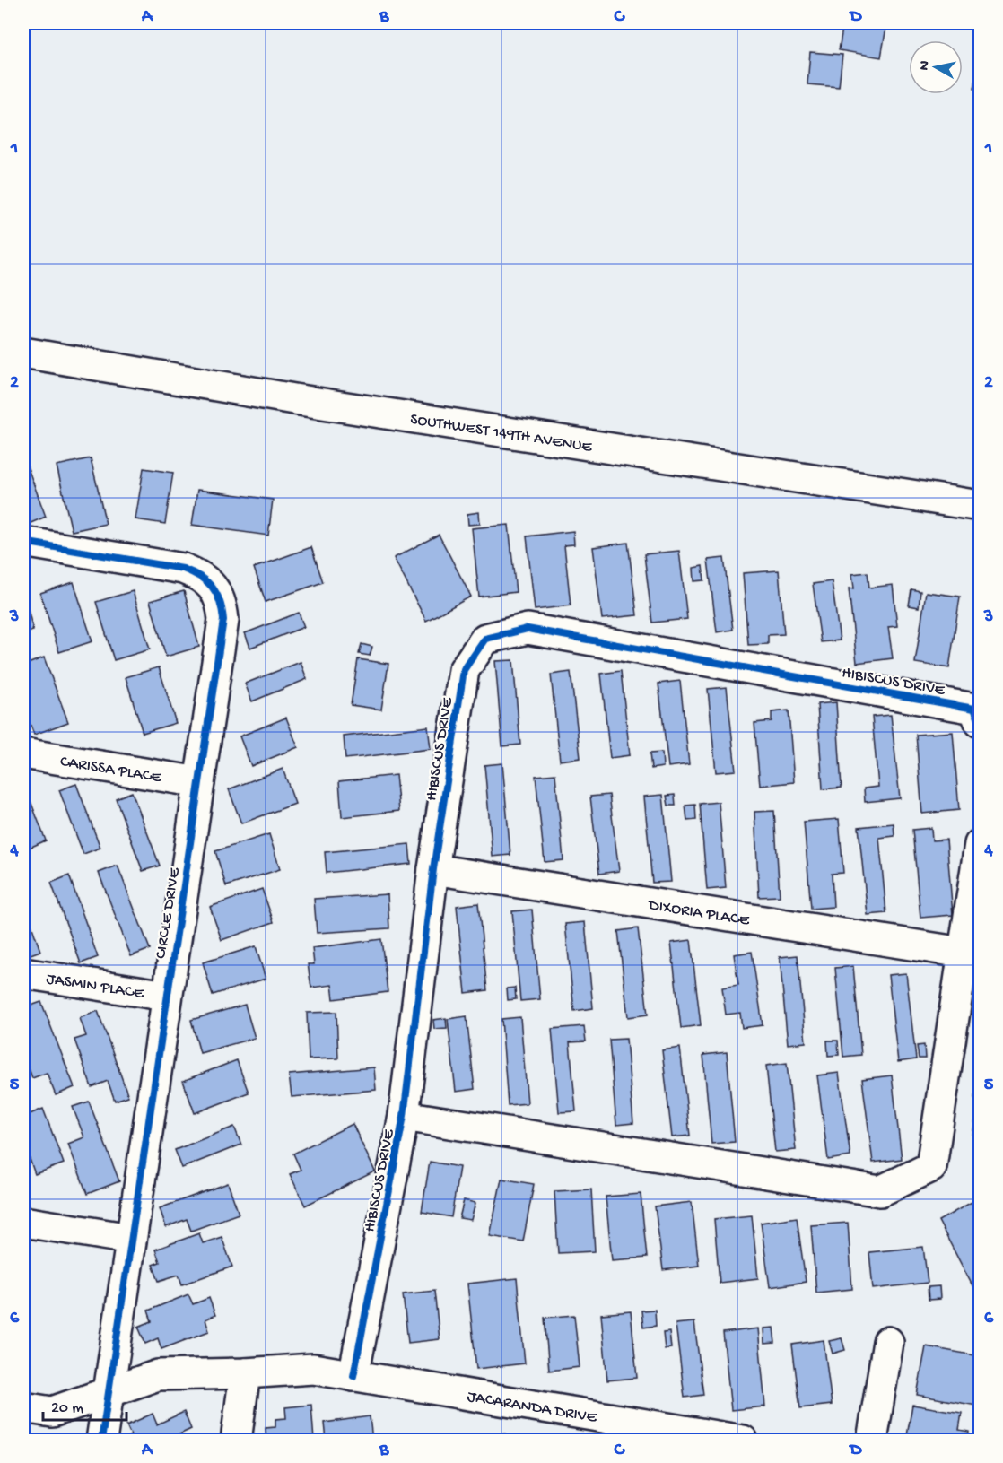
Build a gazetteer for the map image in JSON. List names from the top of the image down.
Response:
{
  "streets": {
    "street": [
      "SOUTHWEST 149TH AVENUE",
      "HIBISCUS DRIVE",
      "CARISSA PLACE",
      "DIXORIA PLACE",
      "CIRCLE DRIVE",
      "JASMIN PLACE",
      "JACARANDA DRIVE"
    ]
  },
  "crossings": [
    ["HIBISCUS DRIVE", "DIXORIA PLACE"],
    ["HIBISCUS DRIVE", "JACARANDA DRIVE"],
    ["CARISSA PLACE", "CIRCLE DRIVE"],
    ["CIRCLE DRIVE", "JASMIN PLACE"]
  ],
  "scale_bar": "20 m",
  "north": "left",
  "grid": {
    "columns": [
      "A",
      "B",
      "C",
      "D"
    ],
    "rows": [
      "1",
      "2",
      "3",
      "4",
      "5",
      "6"
    ]
  }
}
